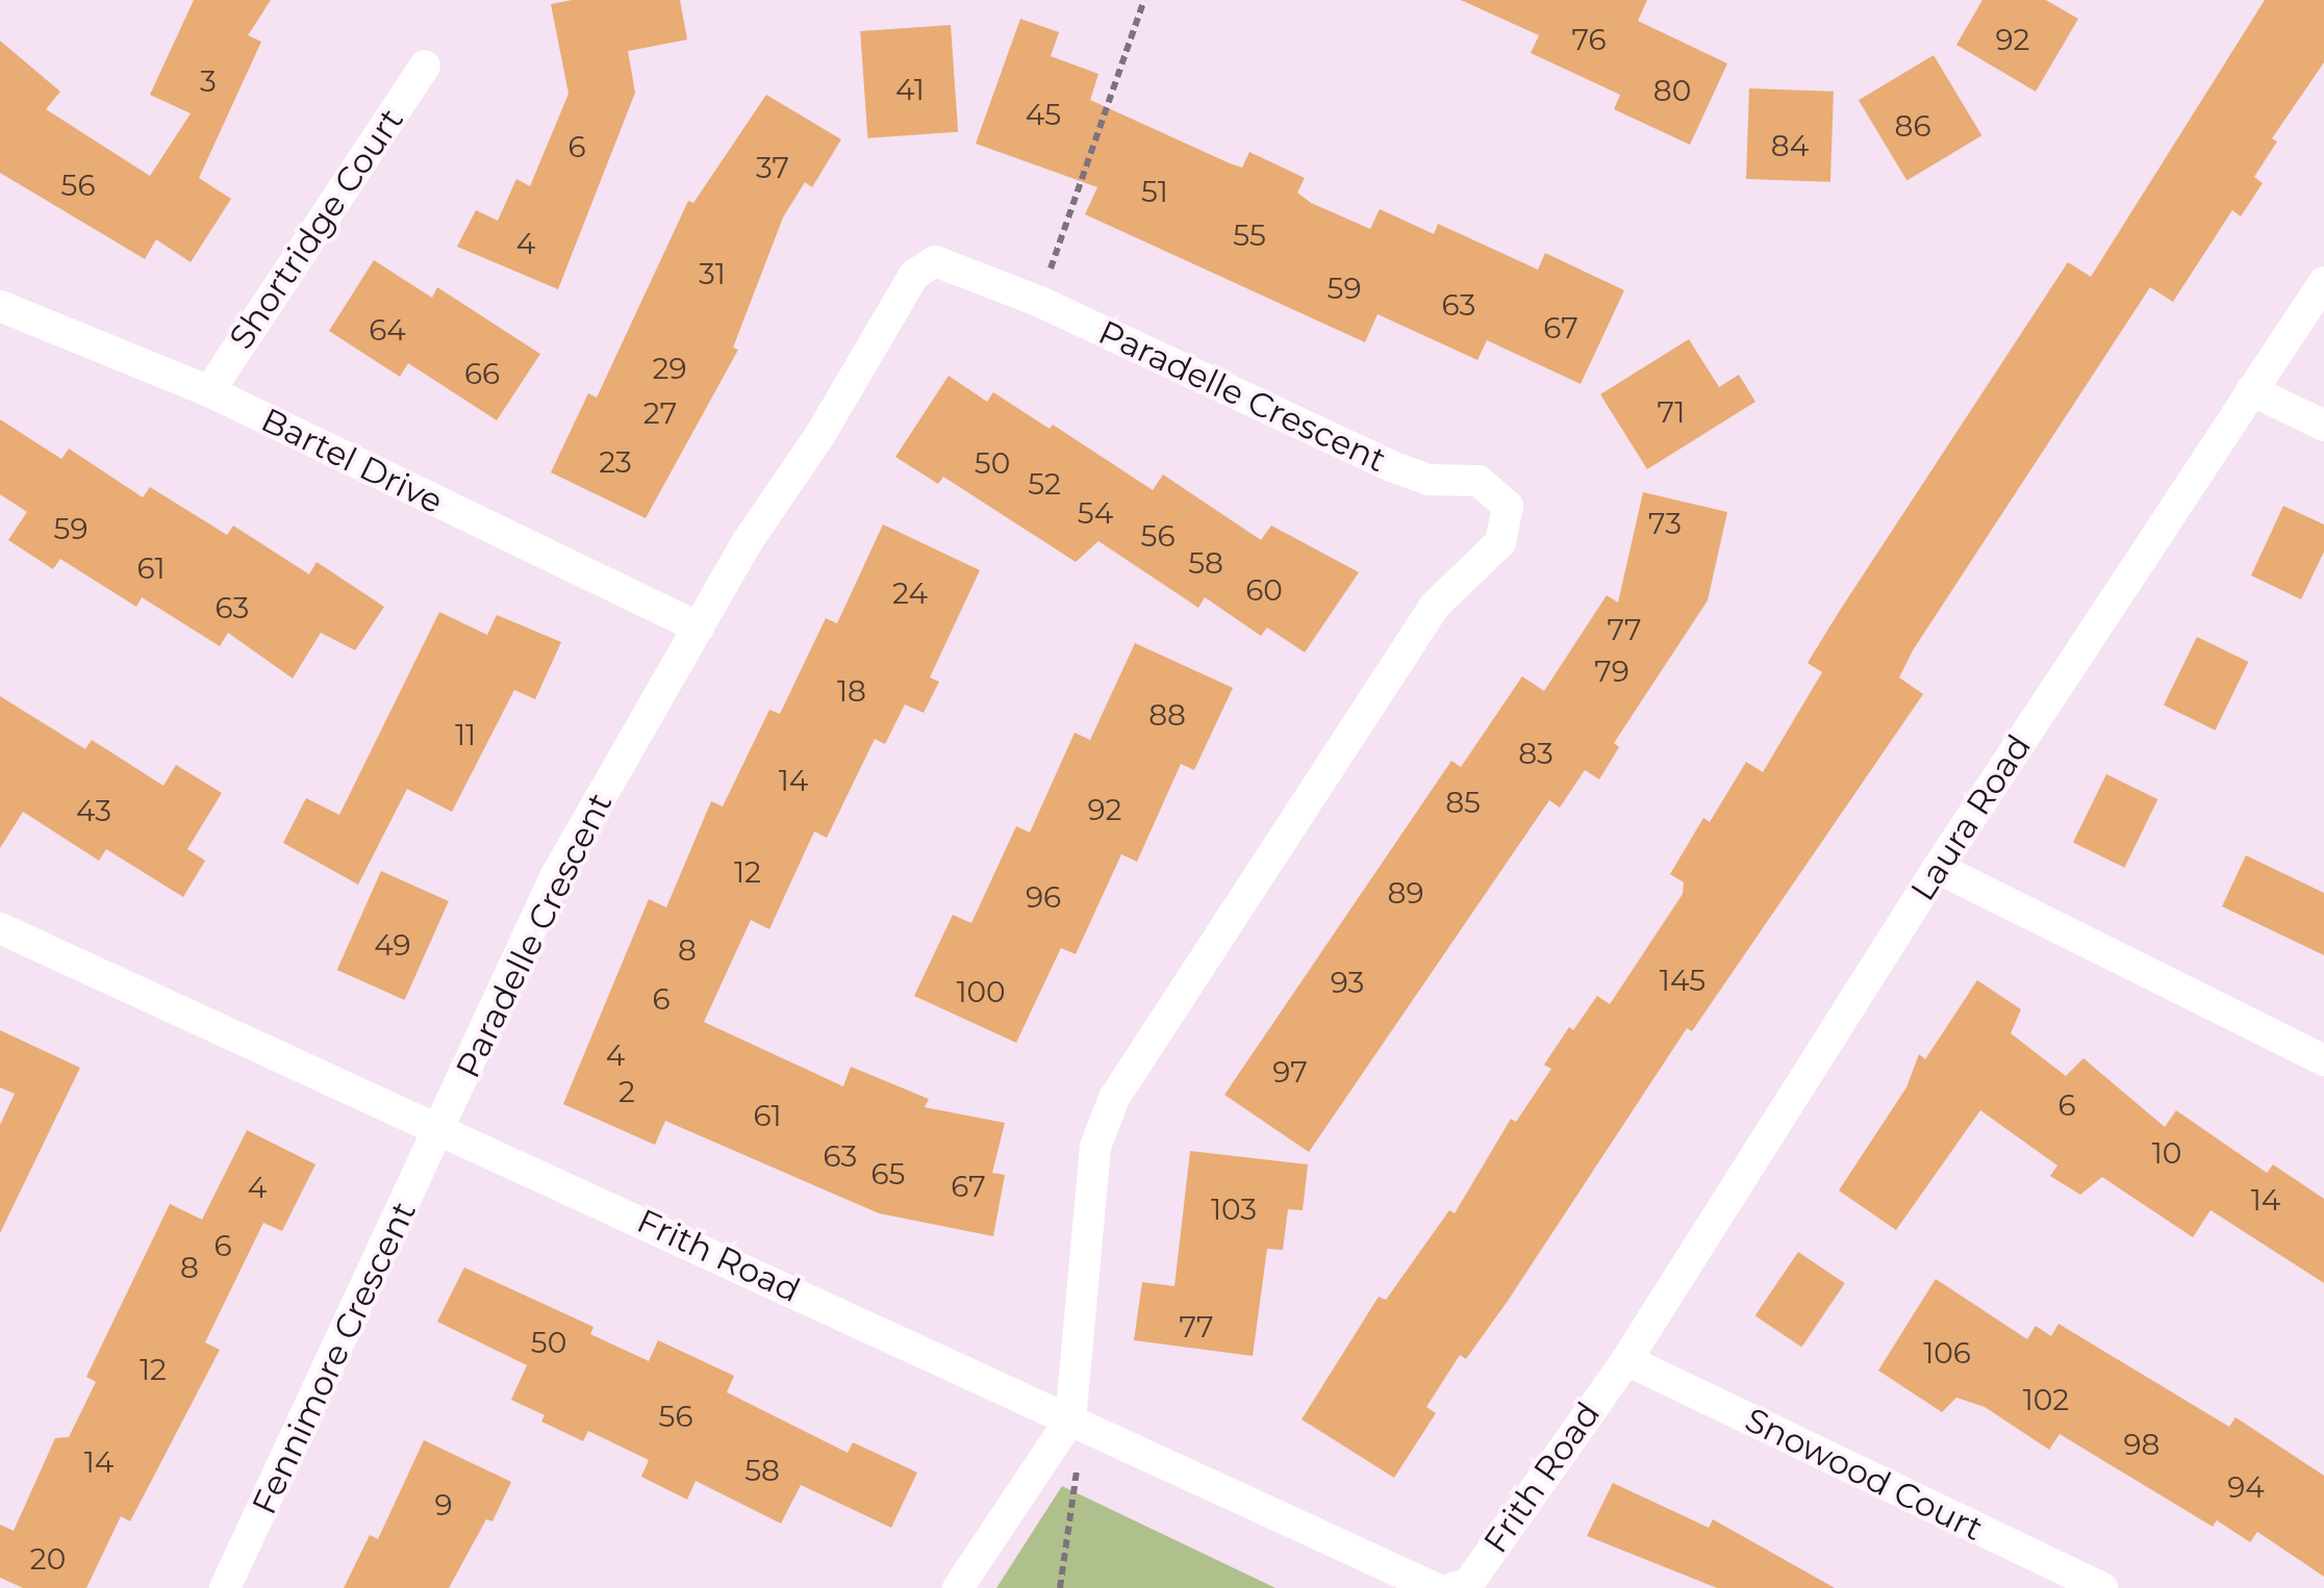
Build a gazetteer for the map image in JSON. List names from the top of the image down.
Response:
{
  "streets": {
    "street": [
      "Shortridge Court",
      "Paradelle Crescent",
      "Bartel Drive",
      "Laura Road",
      "Frith Road",
      "Fennimore Crescent",
      "Snowood Court"
    ]
  },
  "crossings": [
    ["Shortridge Court", "Bartel Drive"],
    ["Paradelle Crescent", "Bartel Drive"],
    ["Paradelle Crescent", "Frith Road"],
    ["Paradelle Crescent", "Fennimore Crescent"],
    ["Laura Road", "Frith Road"],
    ["Laura Road", "Snowood Court"],
    ["Frith Road", "Fennimore Crescent"],
    ["Frith Road", "Snowood Court"]
  ],
  "house_numbers": [
    "76",
    "92",
    "3",
    "41",
    "80",
    "45",
    "86",
    "84",
    "6",
    "37",
    "56",
    "51",
    "55",
    "4",
    "31",
    "59",
    "63",
    "67",
    "64",
    "29",
    "66",
    "71",
    "27",
    "23",
    "50",
    "52",
    "54",
    "73",
    "59",
    "56",
    "58",
    "61",
    "60",
    "24",
    "63",
    "77",
    "79",
    "18",
    "88",
    "11",
    "83",
    "14",
    "85",
    "92",
    "43",
    "12",
    "89",
    "96",
    "49",
    "8",
    "145",
    "93",
    "100",
    "6",
    "4",
    "97",
    "2",
    "6",
    "61",
    "10",
    "63",
    "65",
    "67",
    "4",
    "14",
    "103",
    "6",
    "8",
    "77",
    "50",
    "106",
    "12",
    "102",
    "56",
    "98",
    "14",
    "58",
    "94",
    "9",
    "20"
  ]
}
